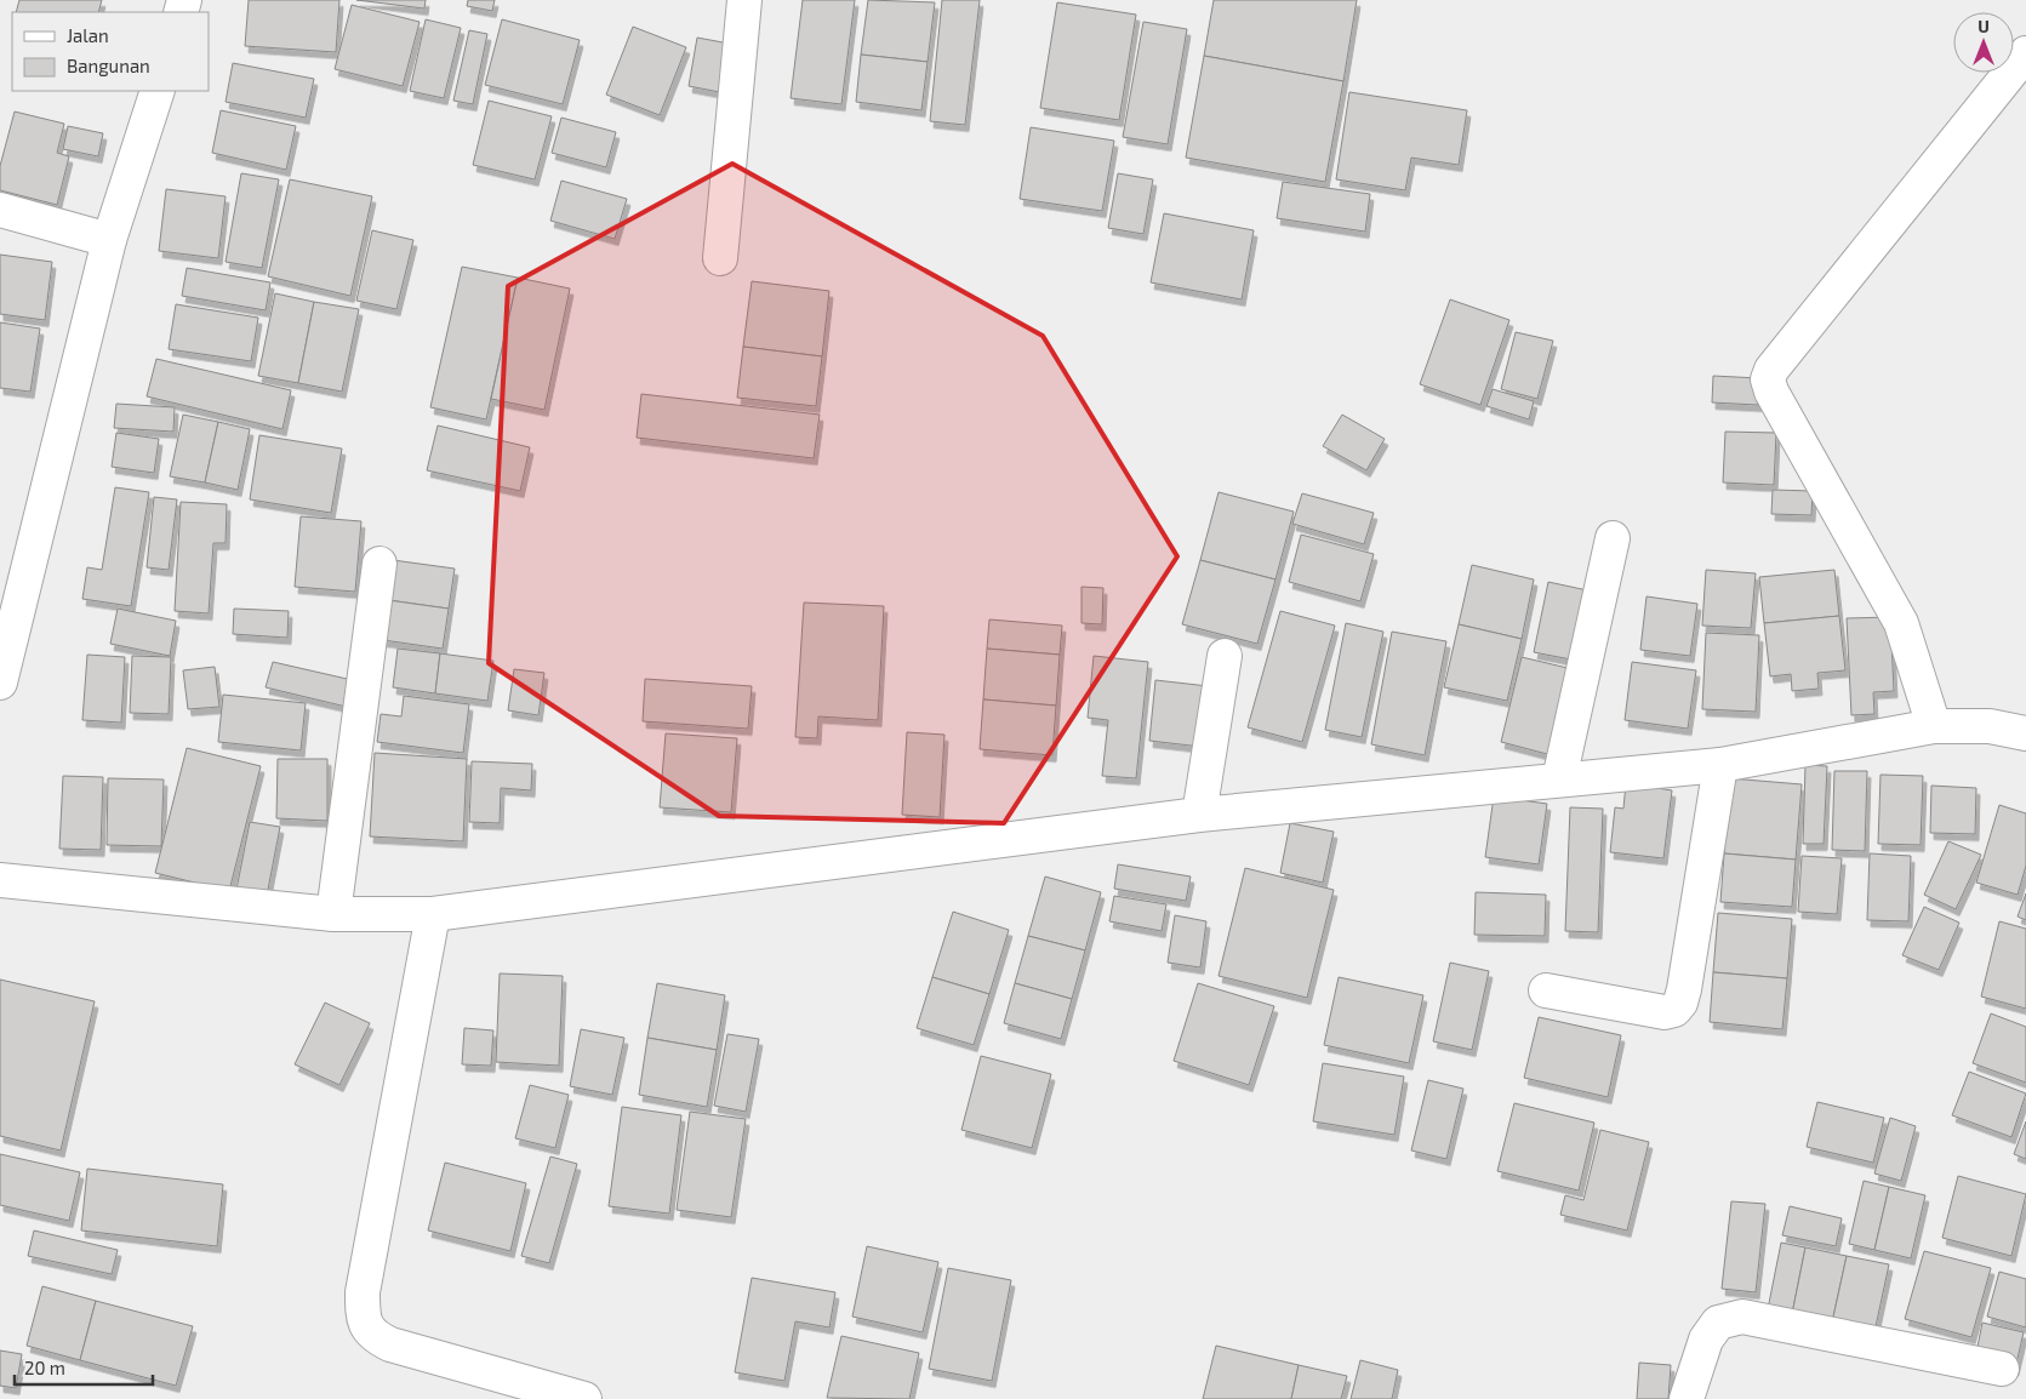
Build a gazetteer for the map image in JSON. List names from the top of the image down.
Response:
{
  "legend": ["Jalan", "Bangunan"],
  "scale_bar": "20 m",
  "north": "top"
}
